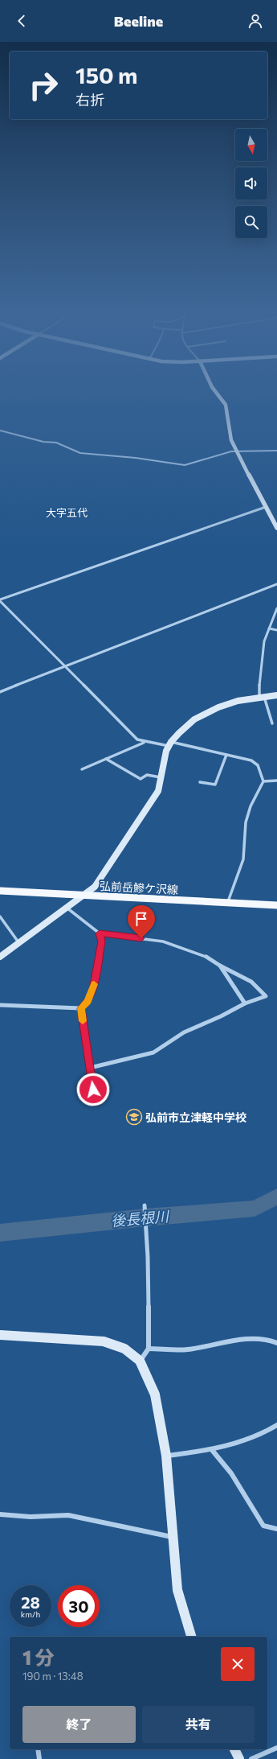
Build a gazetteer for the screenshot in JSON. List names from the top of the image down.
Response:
{
  "streets": {
    "main road": ["弘前岳鰺ケ沢線"]
  },
  "districts": ["大字五代"],
  "water": ["後長根川"],
  "places": {
    "school or university": ["弘前市立津軽中学校"]
  },
  "north": "bottom",
  "page": {
    "header": "Beeline",
    "turn": ["150 m", "右折"],
    "speed": "28 km/h",
    "limit": "30",
    "heading": ["1 分", "190 m · 13:48"],
    "buttons": ["終了", "共有"]
  }
}
